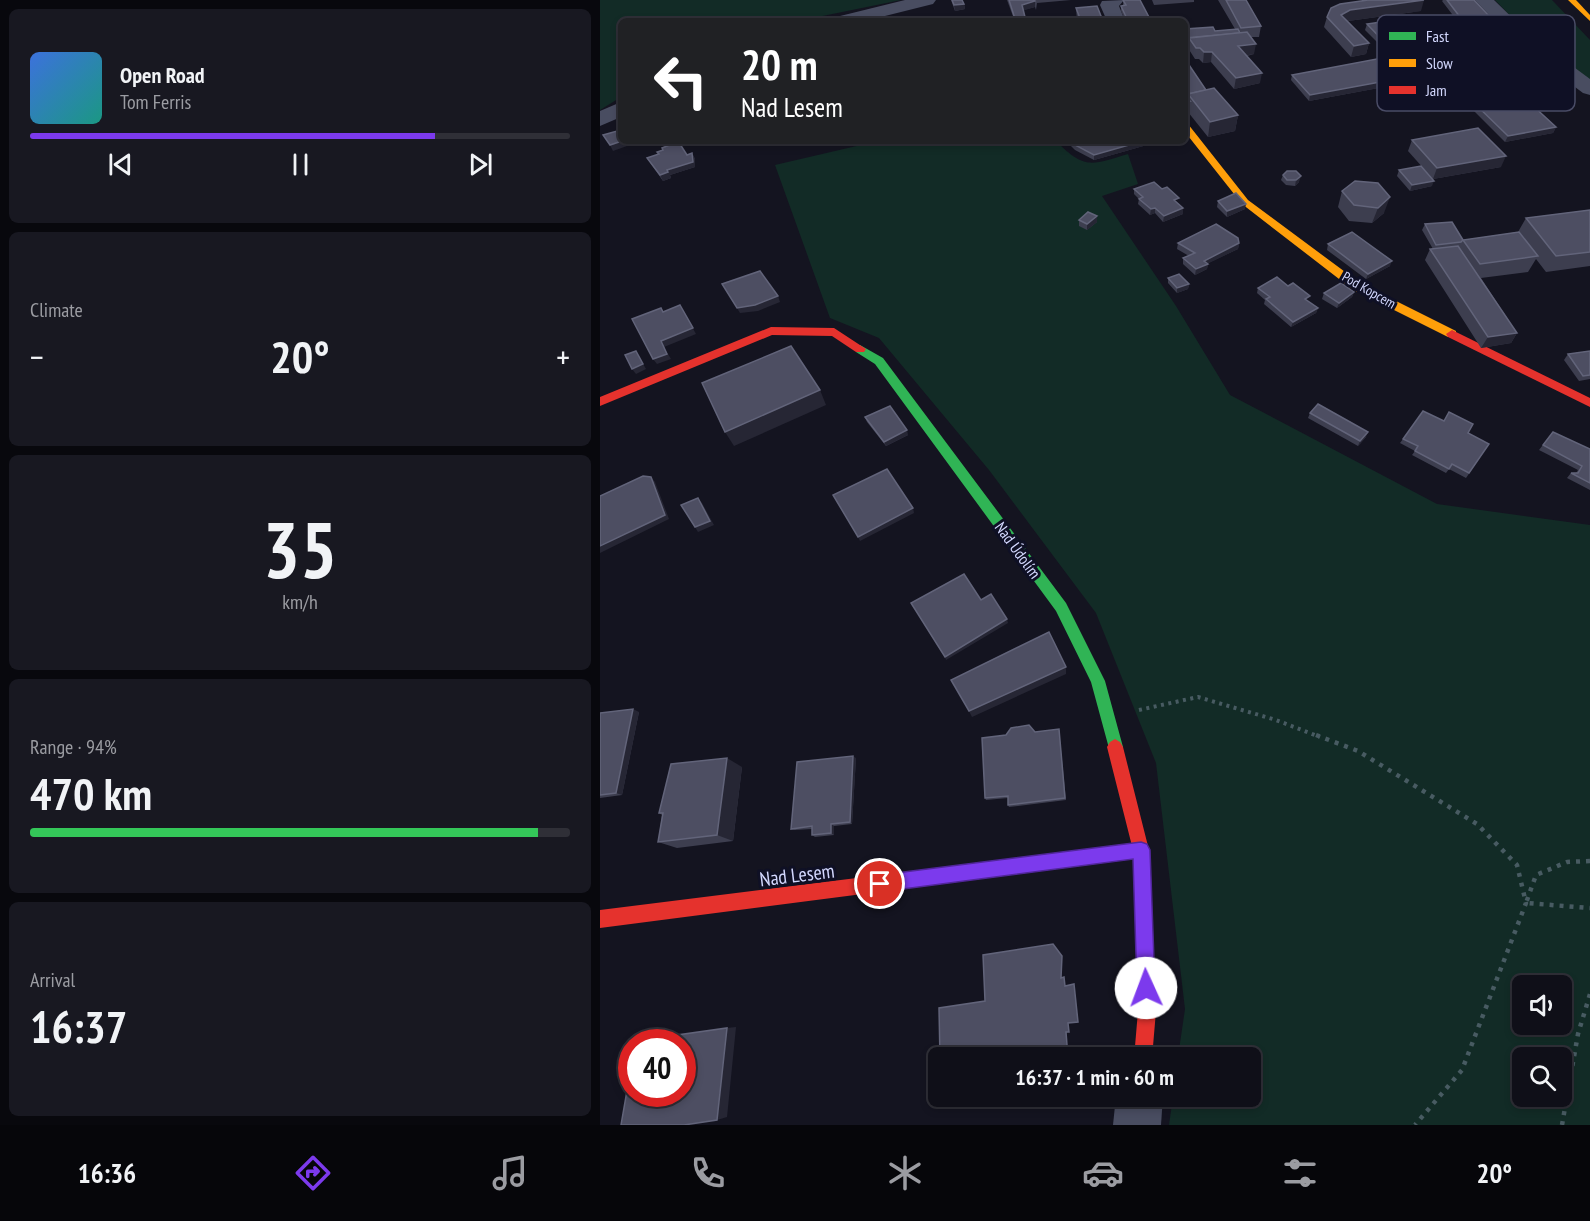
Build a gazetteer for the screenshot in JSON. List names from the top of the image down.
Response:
{
  "streets": {
    "street": ["Pod Kopcem", "Nad Údolím", "Nad Lesem"]
  },
  "crossings": [
    ["Nad Údolím", "Nad Lesem"]
  ],
  "legend": ["Fast", "Slow", "Jam"],
  "page": {
    "turn": ["20 m", "Nad Lesem"],
    "song": ["Open Road", "Tom Ferris"],
    "tile": [
      "Climate",
      ["35", "km/h"],
      ["Range · 94%", "470 km"],
      ["Arrival", "16:37"]
    ],
    "heat": ["−", "20°", "+"],
    "limit": "40",
    "trip": "16:37 · 1 min · 60 m",
    "tabs": ["16:36", "20°"]
  }
}
